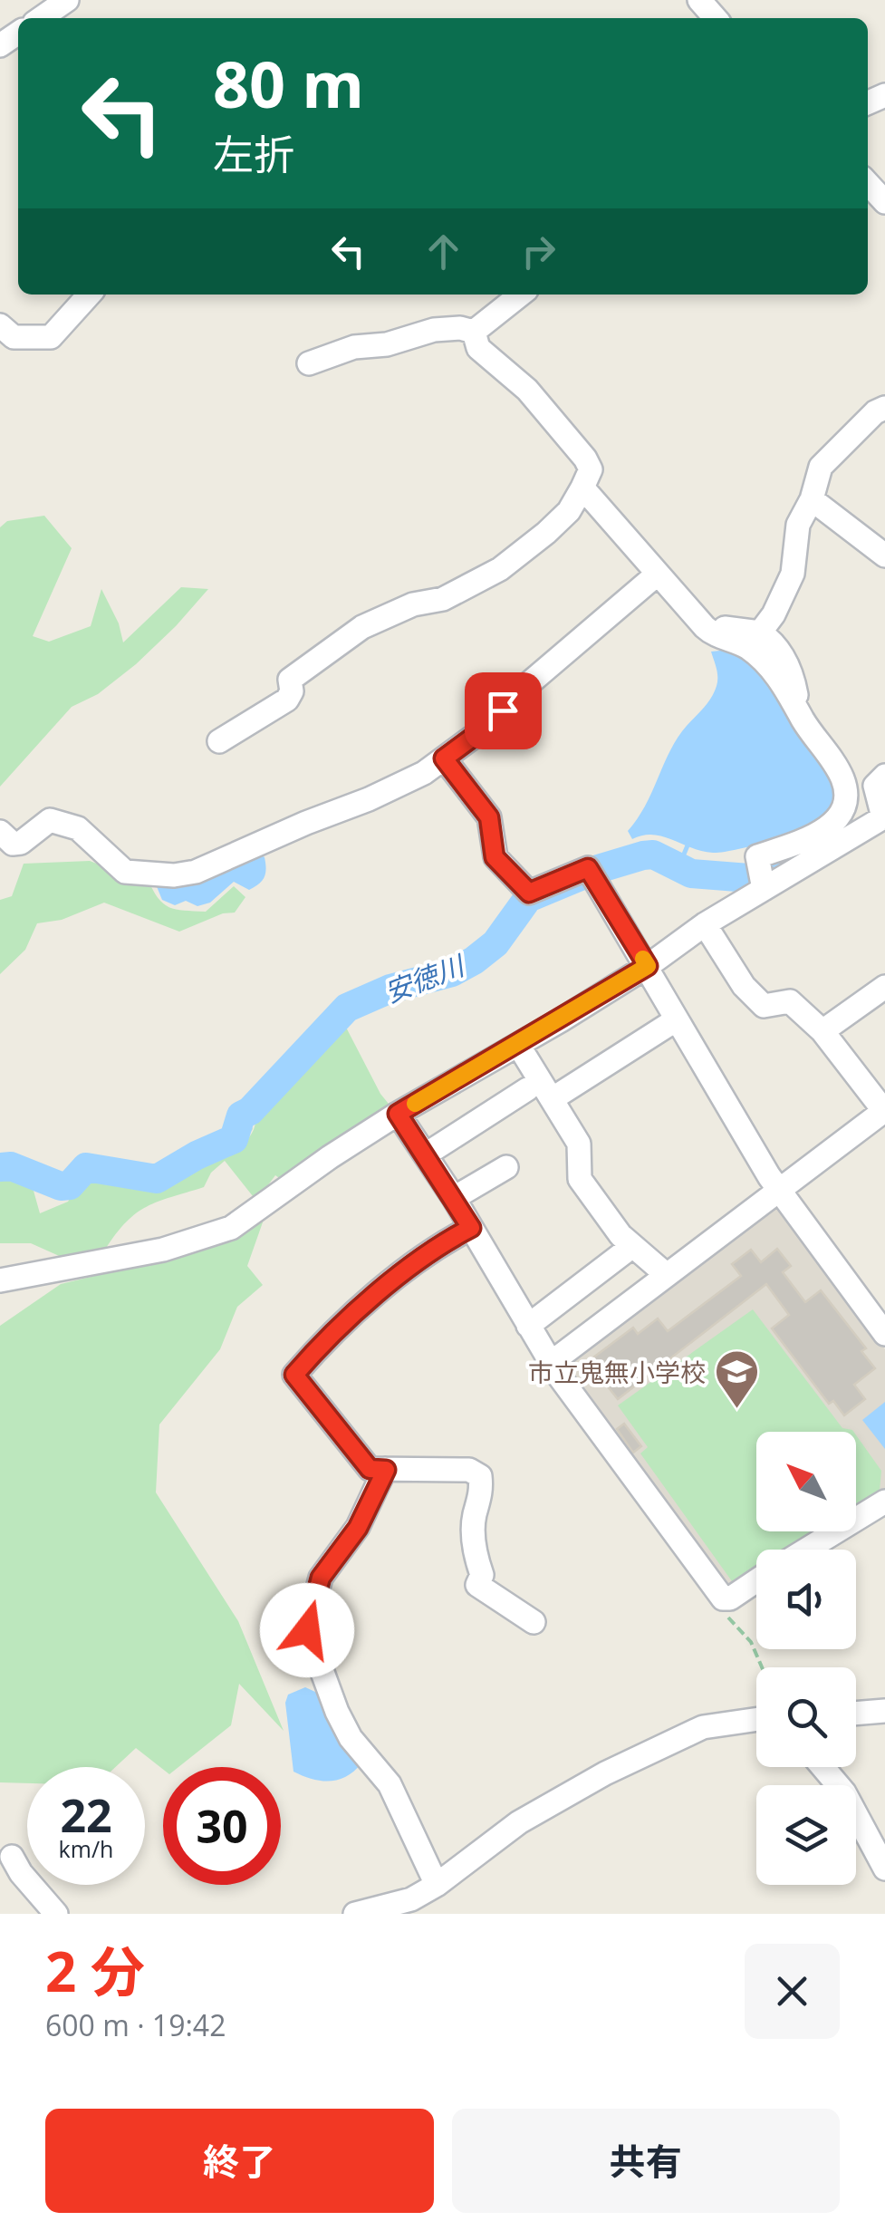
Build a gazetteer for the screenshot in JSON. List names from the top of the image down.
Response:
{
  "water": ["安徳川"],
  "places": {
    "school or university": ["市立鬼無小学校"]
  },
  "north": "top left",
  "page": {
    "turn": ["80 m", "左折"],
    "speed": "22 km/h",
    "limit": "30",
    "heading": ["2 分", "600 m · 19:42"],
    "buttons": ["終了", "共有"]
  }
}
